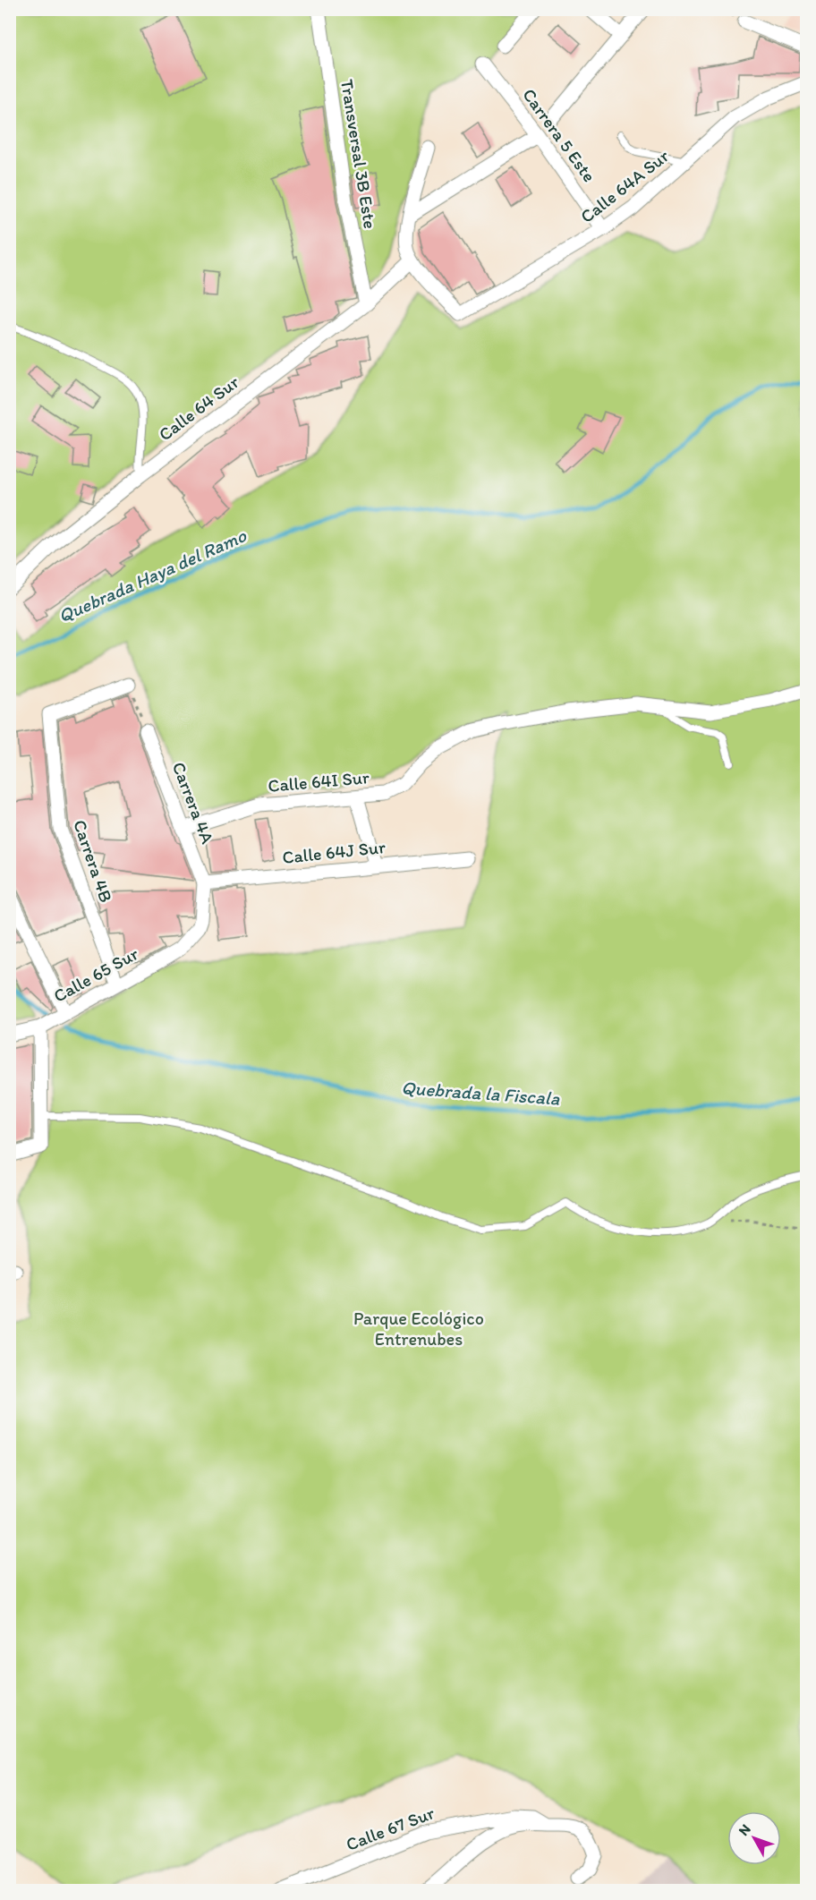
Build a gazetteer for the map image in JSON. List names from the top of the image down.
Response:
{
  "streets": {
    "street": [
      "Carrera 5 Este",
      "Transversal 3B Este",
      "Calle 64A Sur",
      "Calle 64 Sur",
      "Calle 64I Sur",
      "Carrera 4A",
      "Calle 64J Sur",
      "Carrera 4B",
      "Calle 65 Sur",
      "Calle 67 Sur"
    ]
  },
  "crossings": [
    ["Carrera 5 Este", "Calle 64A Sur"],
    ["Transversal 3B Este", "Calle 64 Sur"],
    ["Calle 64A Sur", "Calle 64 Sur"],
    ["Calle 64I Sur", "Carrera 4A"],
    ["Carrera 4A", "Calle 64J Sur"],
    ["Carrera 4A", "Calle 65 Sur"],
    ["Carrera 4B", "Calle 65 Sur"]
  ],
  "water": ["Quebrada Haya del Ramo", "Quebrada la Fiscala"],
  "parks": ["Parque Ecológico Entrenubes"],
  "north": "top left"
}
